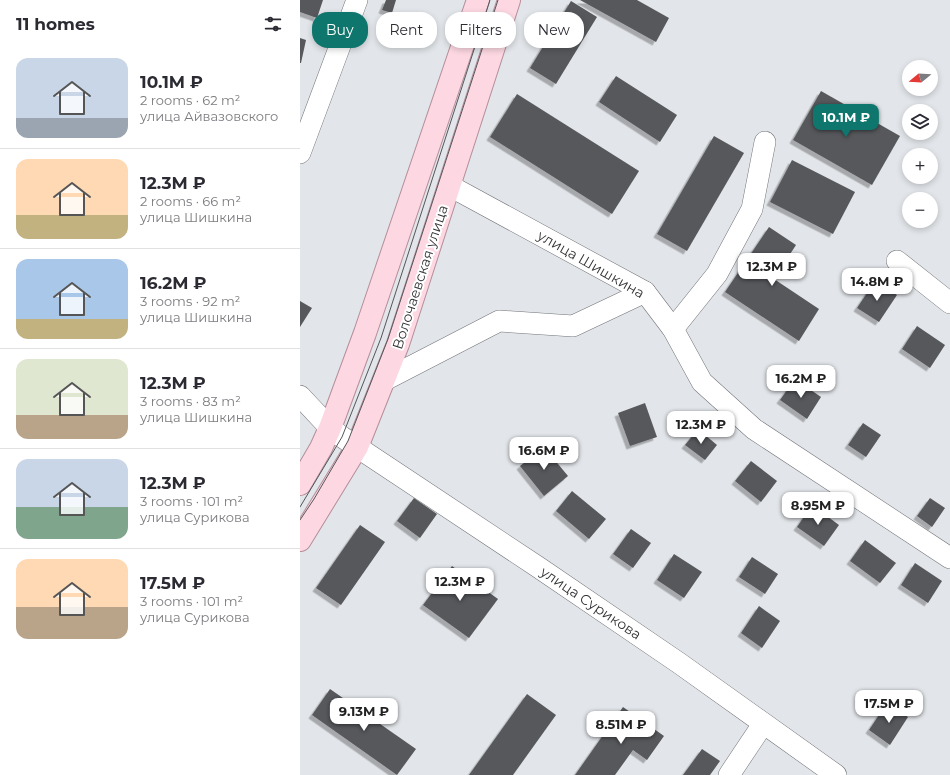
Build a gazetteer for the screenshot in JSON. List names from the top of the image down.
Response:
{
  "streets": {
    "main road": ["Волочаевская улица"],
    "street": ["улица Шишкина", "улица Сурикова"]
  },
  "crossings": [
    ["улица Шишкина", "Волочаевская улица"],
    ["Волочаевская улица", "улица Сурикова"]
  ],
  "north": "left",
  "page": {
    "heading": "11 homes",
    "chip": [
      "Buy",
      "Rent",
      "Filters",
      "New"
    ],
    "list": [
      {
        "name": "10.1M ₽",
        "note": "2 rooms · 62 m² · улица Айвазовского"
      },
      {
        "name": "12.3M ₽",
        "note": "2 rooms · 66 m² · улица Шишкина"
      },
      {
        "name": "16.2M ₽",
        "note": "3 rooms · 92 m² · улица Шишкина"
      },
      {
        "name": "12.3M ₽",
        "note": "3 rooms · 83 m² · улица Шишкина"
      },
      {
        "name": "12.3M ₽",
        "note": "3 rooms · 101 m² · улица Сурикова"
      },
      {
        "name": "17.5M ₽",
        "note": "3 rooms · 101 m² · улица Сурикова"
      }
    ],
    "map_buttons": ["+", "−"],
    "price": [
      "10.1M ₽",
      "12.3M ₽",
      "14.8M ₽",
      "16.2M ₽",
      "12.3M ₽",
      "16.6M ₽",
      "8.95M ₽",
      "12.3M ₽",
      "17.5M ₽",
      "9.13M ₽",
      "8.51M ₽"
    ]
  }
}
